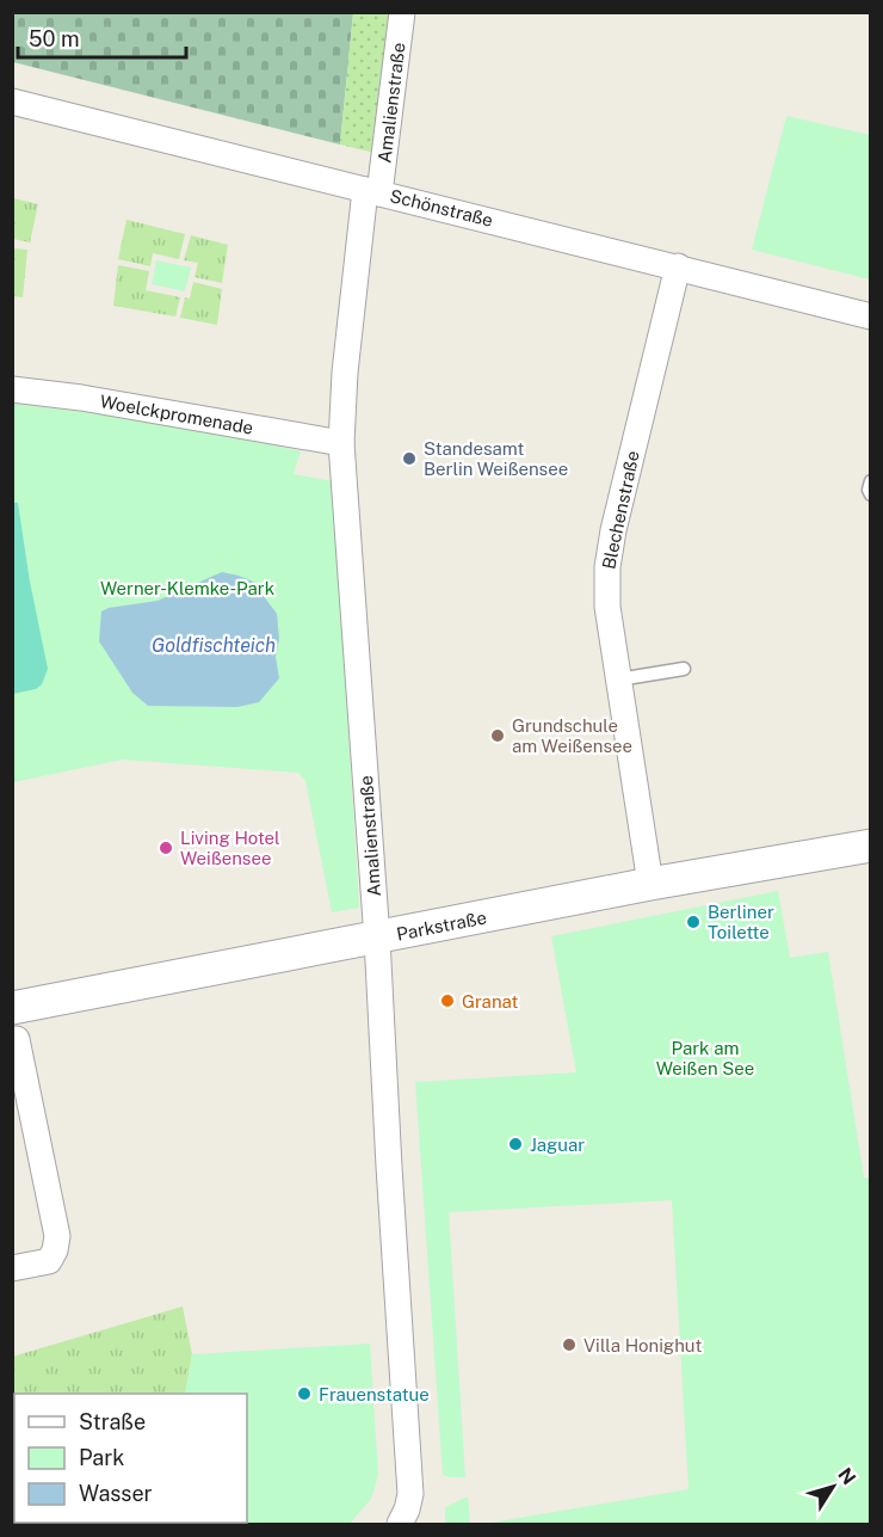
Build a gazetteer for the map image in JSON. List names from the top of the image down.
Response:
{
  "streets": {
    "street": [
      "Amalienstraße",
      "Schönstraße",
      "Woelckpromenade",
      "Blechenstraße",
      "Parkstraße"
    ]
  },
  "crossings": [
    ["Amalienstraße", "Schönstraße"],
    ["Amalienstraße", "Woelckpromenade"],
    ["Amalienstraße", "Parkstraße"],
    ["Schönstraße", "Blechenstraße"],
    ["Blechenstraße", "Parkstraße"]
  ],
  "water": ["Goldfischteich"],
  "parks": ["Werner-Klemke-Park", "Park am Weißen See"],
  "places": [
    "Standesamt Berlin Weißensee",
    "Grundschule am Weißensee",
    "Living Hotel Weißensee",
    "Berliner Toilette",
    "Granat",
    "Jaguar",
    "Villa Honighut",
    "Frauenstatue"
  ],
  "legend": ["Straße", "Park", "Wasser"],
  "scale_bar": "50 m",
  "north": "top right"
}
